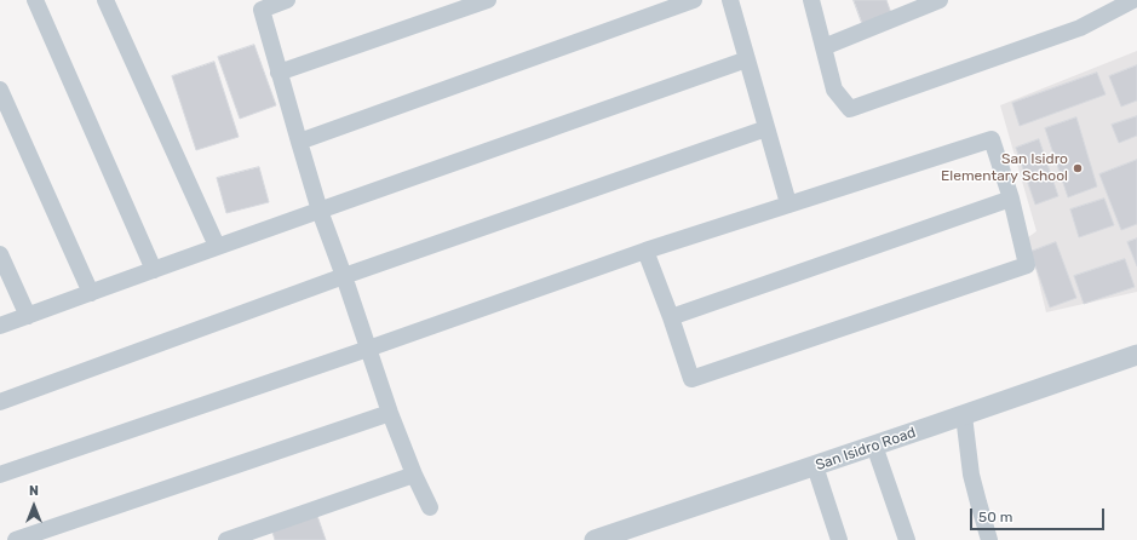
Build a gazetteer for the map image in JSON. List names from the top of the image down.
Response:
{
  "streets": {
    "street": ["San Isidro Road"]
  },
  "places": ["San Isidro Elementary School"],
  "scale_bar": "50 m",
  "north": "top"
}
